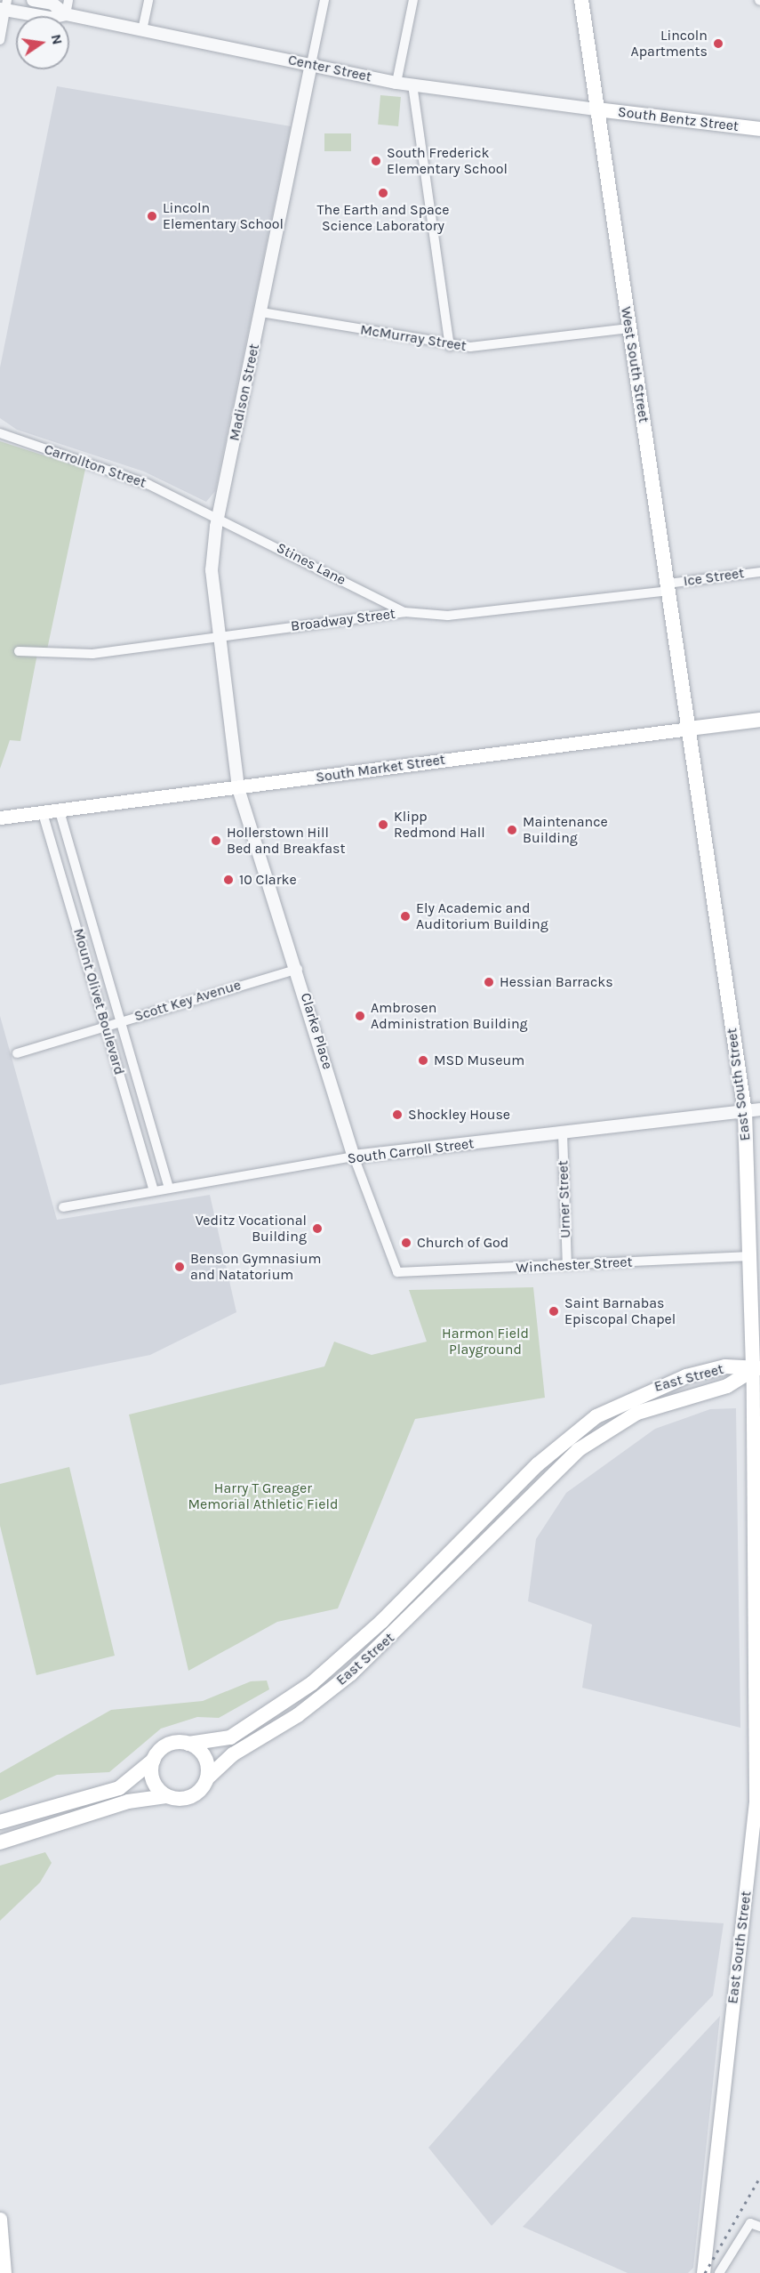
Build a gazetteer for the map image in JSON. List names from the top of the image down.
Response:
{
  "streets": {
    "main road": [
      "South Bentz Street",
      "West South Street",
      "South Market Street",
      "East South Street",
      "East Street"
    ],
    "street": [
      "Center Street",
      "McMurray Street",
      "Madison Street",
      "Carrollton Street",
      "Stines Lane",
      "Ice Street",
      "Broadway Street",
      "Scott Key Avenue",
      "Mount Olivet Boulevard",
      "Clarke Place",
      "South Carroll Street",
      "Urner Street",
      "Winchester Street"
    ]
  },
  "crossings": [
    ["Center Street", "South Bentz Street"],
    ["Center Street", "West South Street"],
    ["Center Street", "Madison Street"],
    ["South Bentz Street", "West South Street"],
    ["McMurray Street", "West South Street"],
    ["McMurray Street", "Madison Street"],
    ["West South Street", "Ice Street"],
    ["West South Street", "Broadway Street"],
    ["West South Street", "South Market Street"],
    ["West South Street", "East South Street"],
    ["Madison Street", "Carrollton Street"],
    ["Madison Street", "Stines Lane"],
    ["Madison Street", "Broadway Street"],
    ["Madison Street", "South Market Street"],
    ["Madison Street", "Clarke Place"],
    ["Carrollton Street", "Stines Lane"],
    ["Stines Lane", "Broadway Street"],
    ["Ice Street", "Broadway Street"],
    ["South Market Street", "Mount Olivet Boulevard"],
    ["South Market Street", "Clarke Place"],
    ["South Market Street", "East South Street"],
    ["Scott Key Avenue", "Mount Olivet Boulevard"],
    ["Scott Key Avenue", "Clarke Place"],
    ["Mount Olivet Boulevard", "South Carroll Street"],
    ["Clarke Place", "South Carroll Street"],
    ["Clarke Place", "Winchester Street"],
    ["East South Street", "South Carroll Street"],
    ["East South Street", "Winchester Street"],
    ["East South Street", "East Street"],
    ["South Carroll Street", "Urner Street"],
    ["Urner Street", "Winchester Street"]
  ],
  "parks": ["Harmon Field Playground", "Harry T Greager Memorial Athletic Field"],
  "places": [
    "Lincoln Apartments",
    "South Frederick Elementary School",
    "The Earth and Space Science Laboratory",
    "Lincoln Elementary School",
    "Klipp Redmond Hall",
    "Maintenance Building",
    "Hollerstown Hill Bed and Breakfast",
    "10 Clarke",
    "Ely Academic and Auditorium Building",
    "Hessian Barracks",
    "Ambrosen Administration Building",
    "MSD Museum",
    "Shockley House",
    "Veditz Vocational Building",
    "Church of God",
    "Benson Gymnasium and Natatorium",
    "Saint Barnabas Episcopal Chapel"
  ],
  "north": "right"
}
